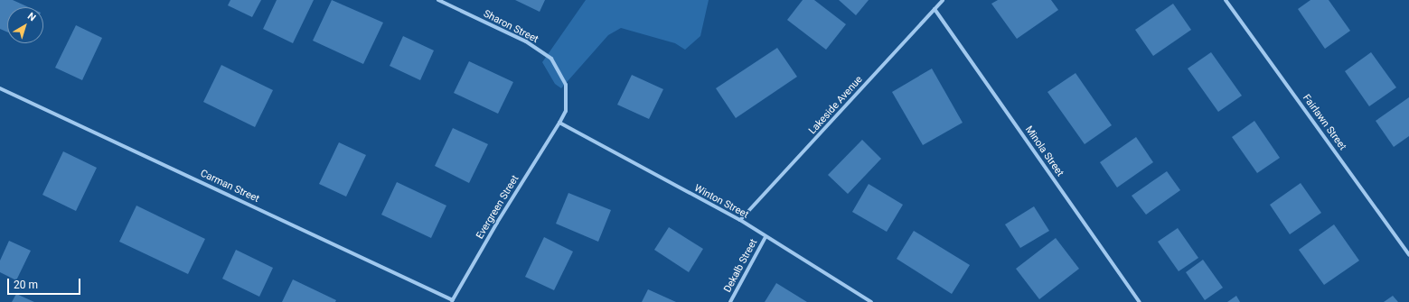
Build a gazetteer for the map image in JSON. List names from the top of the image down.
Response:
{
  "streets": {
    "street": [
      "Sharon Street",
      "Lakeside Avenue",
      "Fairlawn Street",
      "Minola Street",
      "Carman Street",
      "Winton Street",
      "Evergreen Street",
      "Dekalb Street"
    ]
  },
  "crossings": [
    ["Sharon Street", "Winton Street"],
    ["Sharon Street", "Evergreen Street"],
    ["Lakeside Avenue", "Minola Street"],
    ["Lakeside Avenue", "Winton Street"],
    ["Carman Street", "Evergreen Street"],
    ["Winton Street", "Evergreen Street"],
    ["Winton Street", "Dekalb Street"]
  ],
  "scale_bar": "20 m",
  "north": "top right"
}
